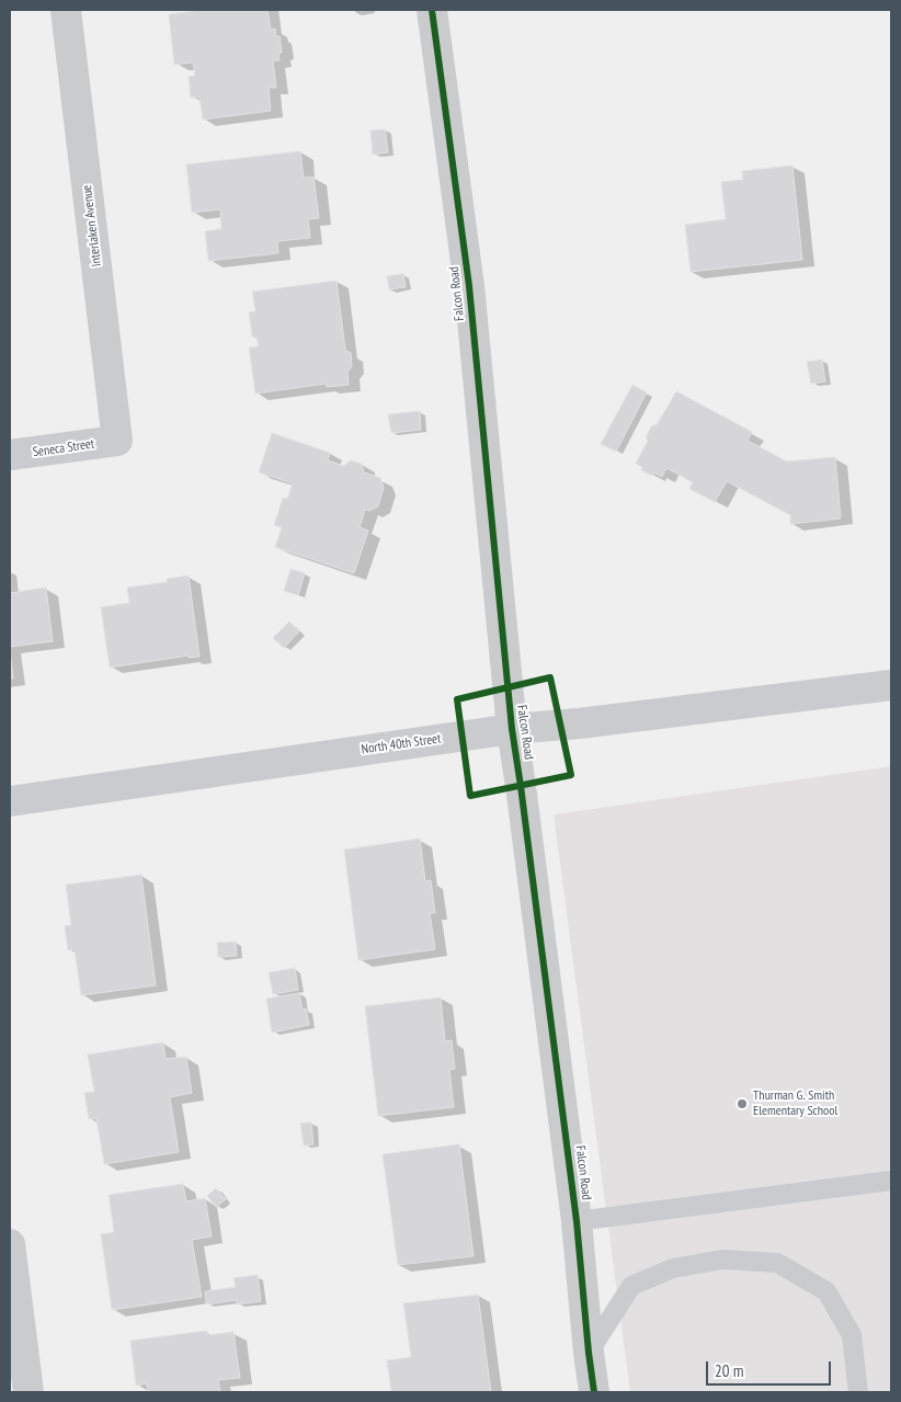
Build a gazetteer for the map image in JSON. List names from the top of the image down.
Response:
{
  "streets": {
    "street": [
      "Interlaken Avenue",
      "Falcon Road",
      "Seneca Street",
      "North 40th Street"
    ]
  },
  "crossings": [
    ["Interlaken Avenue", "Seneca Street"],
    ["Falcon Road", "North 40th Street"]
  ],
  "places": ["Thurman G. Smith Elementary School"],
  "scale_bar": "20 m"
}
